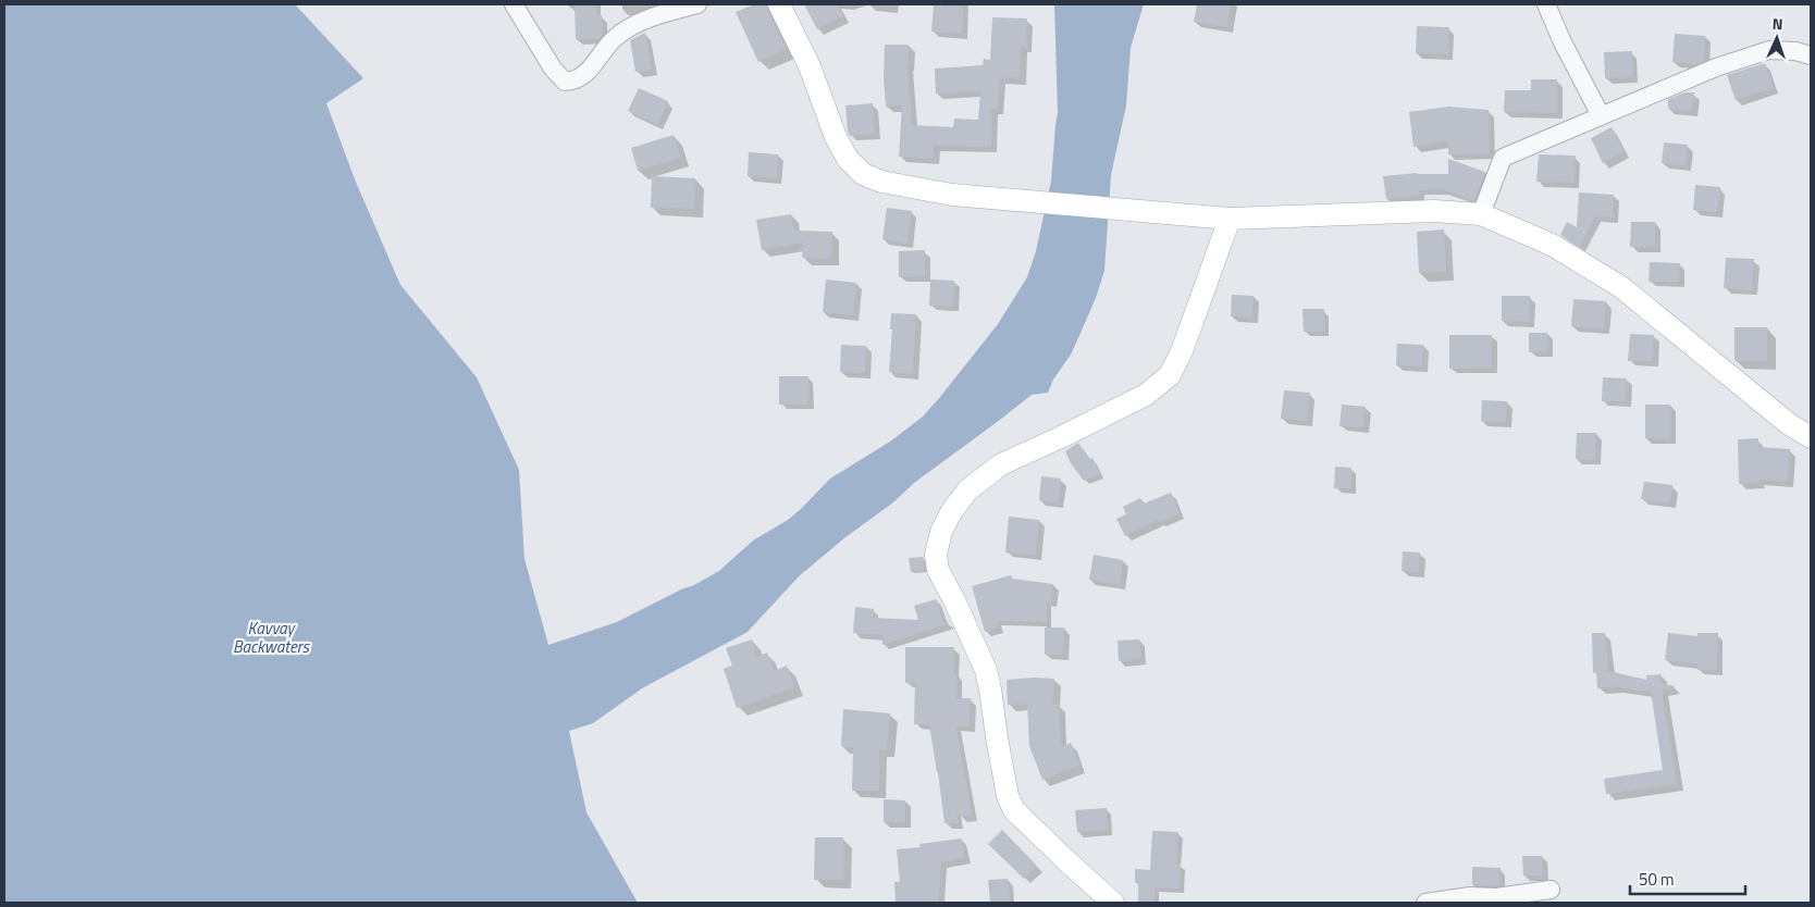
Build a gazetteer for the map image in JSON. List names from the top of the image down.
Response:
{
  "water": ["Kavvay Backwaters"],
  "scale_bar": "50 m",
  "north": "top"
}
